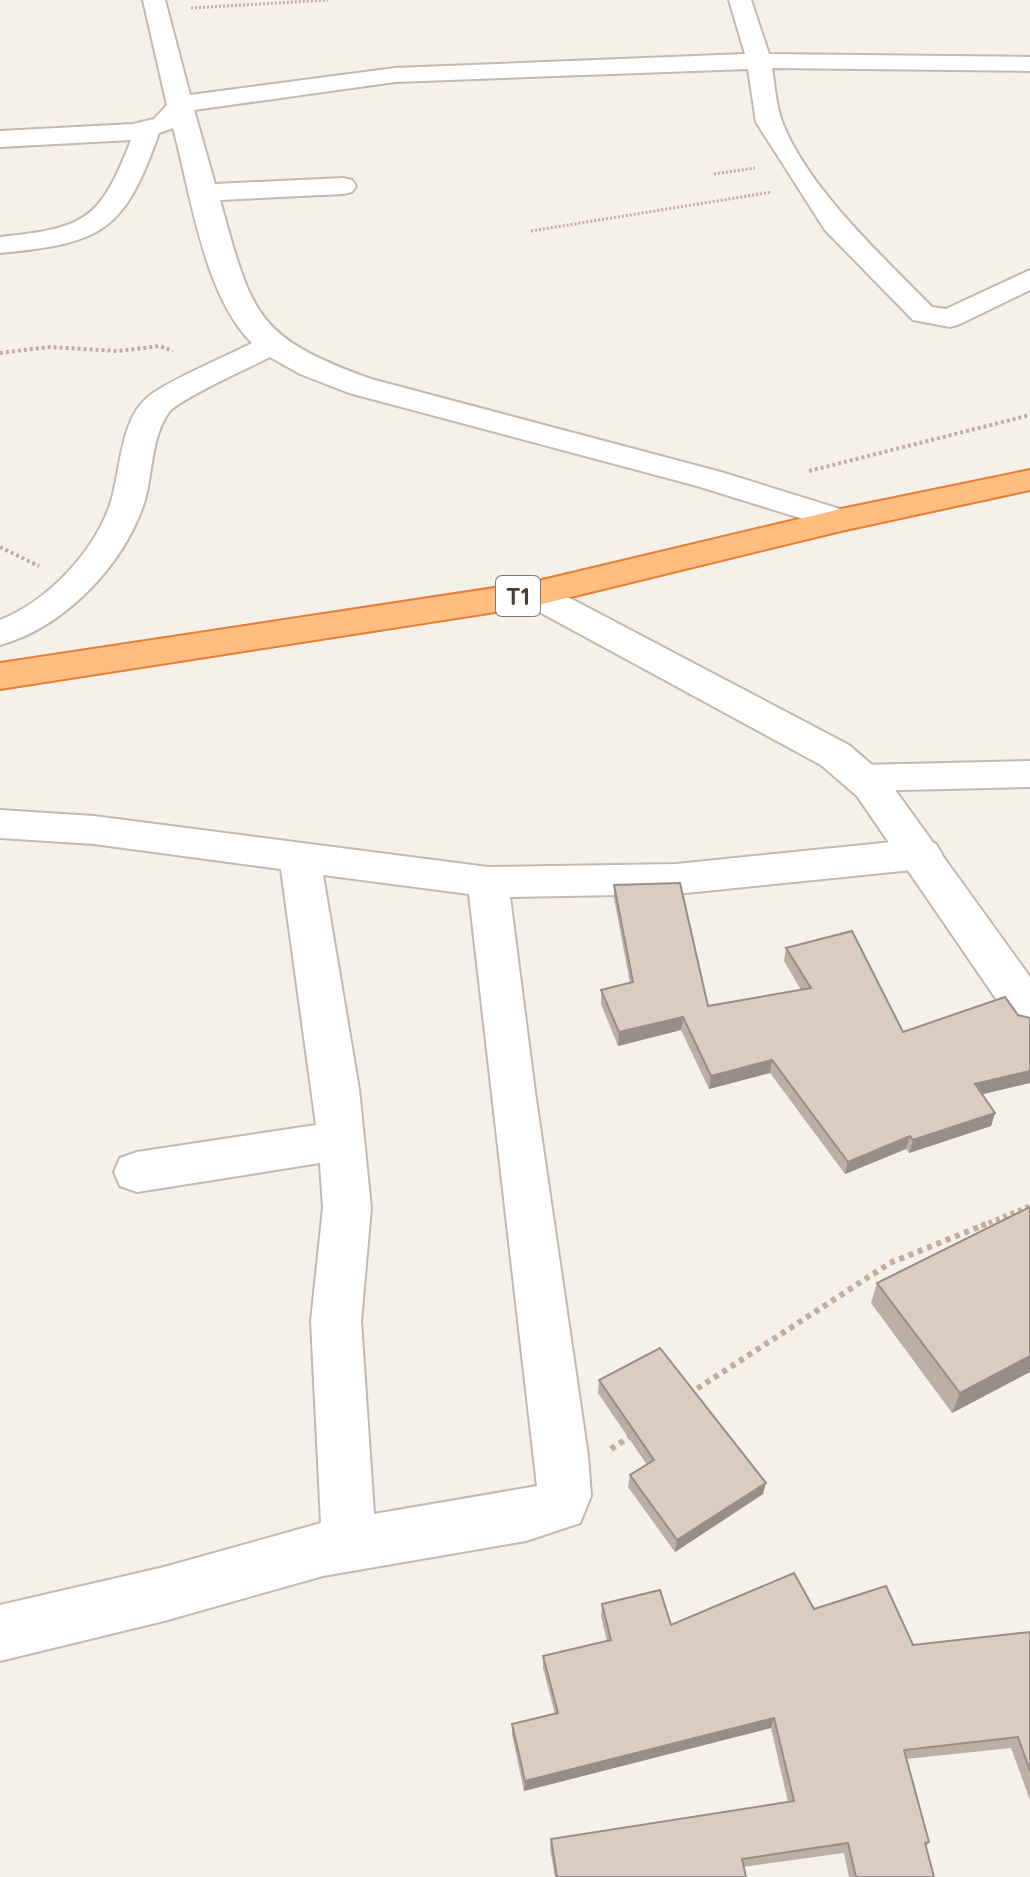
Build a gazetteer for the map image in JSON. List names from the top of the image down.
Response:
{
  "streets": {
    "highway": ["T1"]
  }
}
